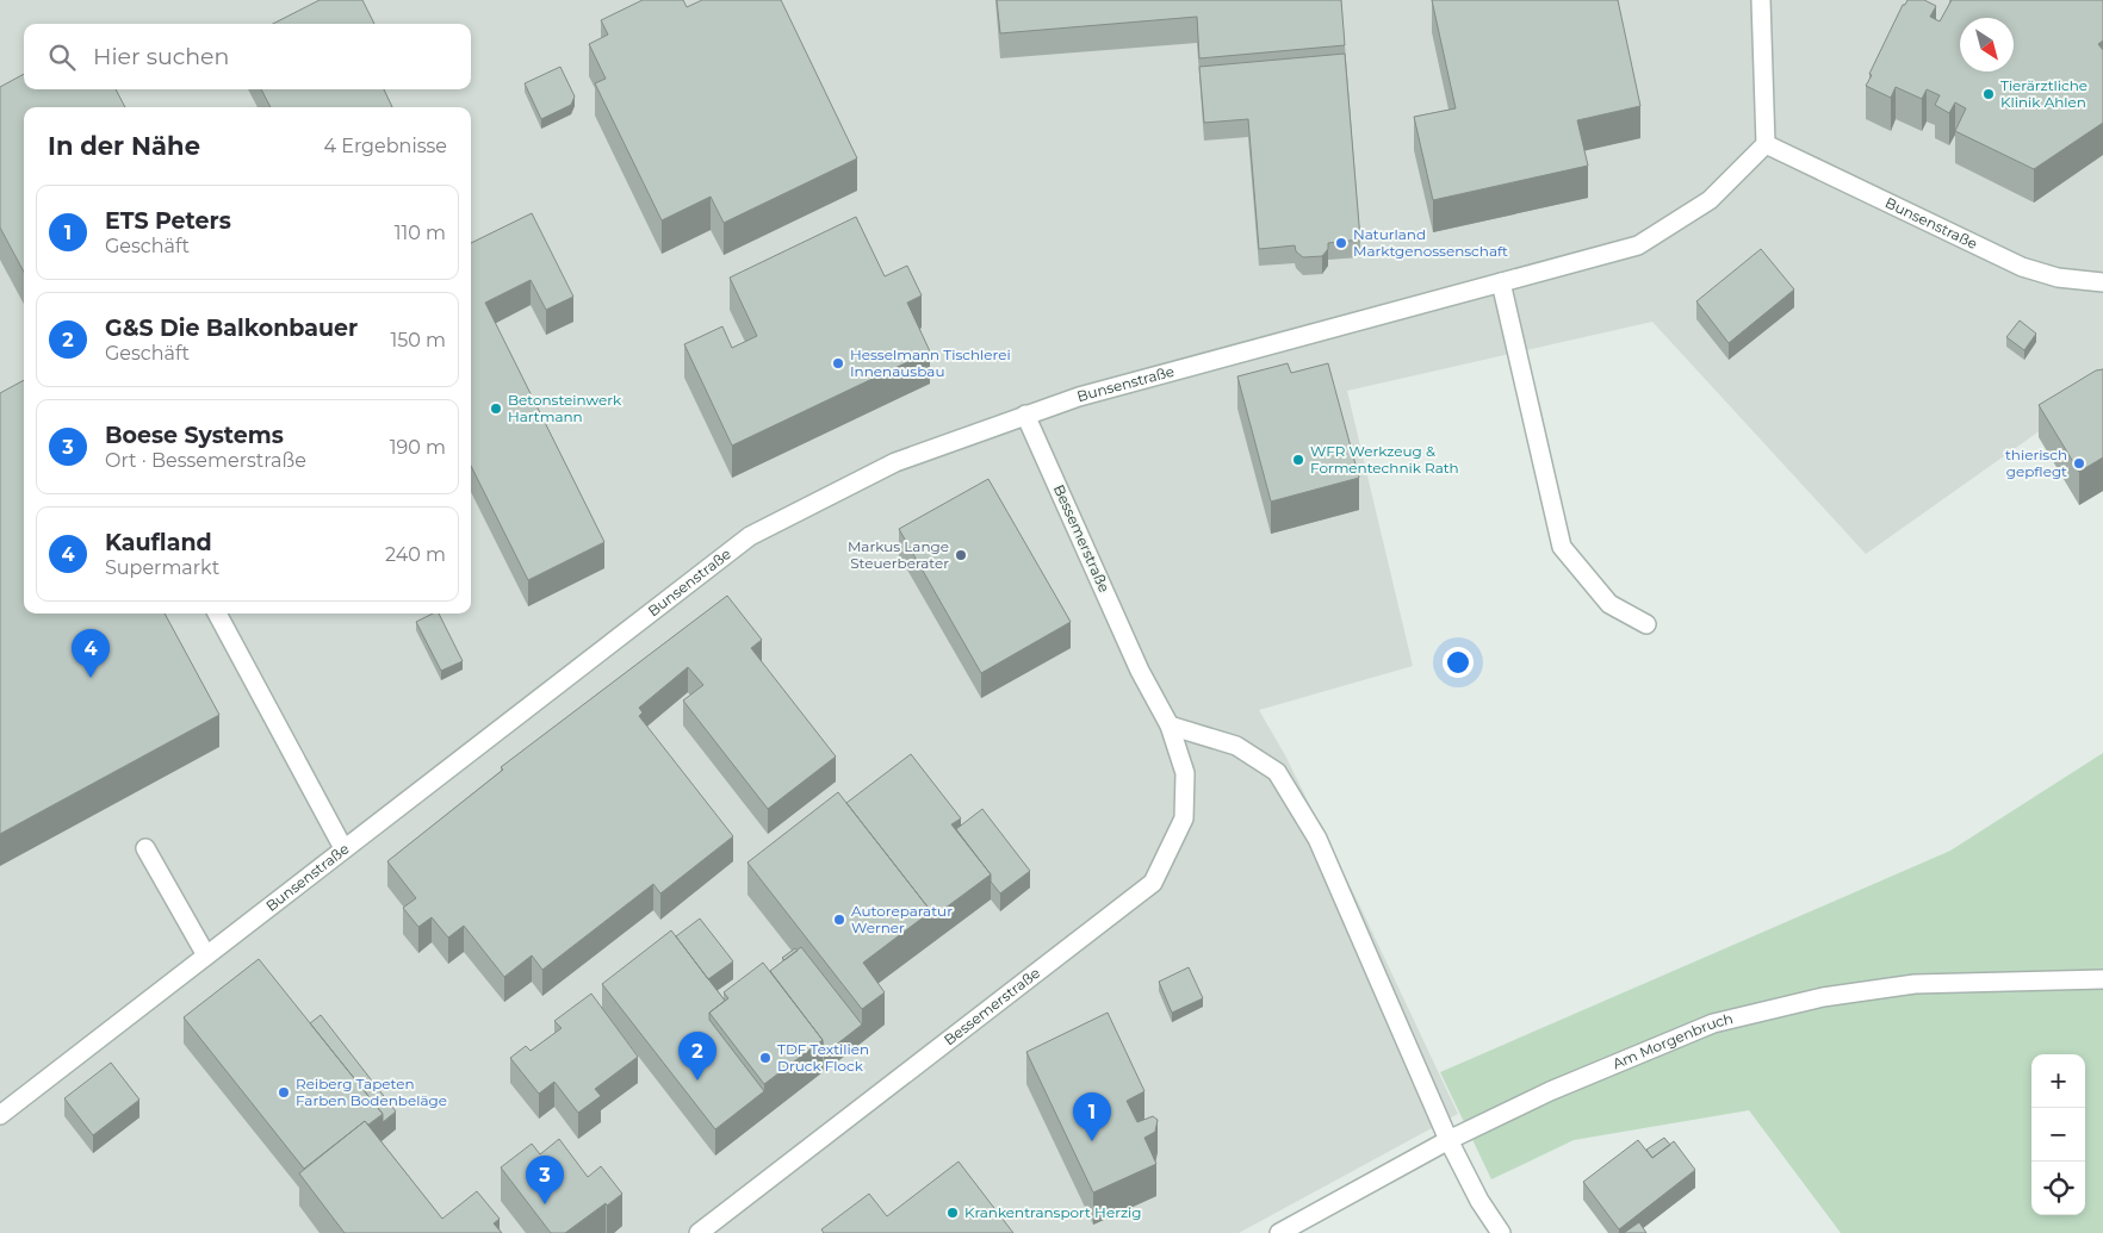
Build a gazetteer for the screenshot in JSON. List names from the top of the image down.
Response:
{
  "streets": {
    "street": ["Bunsenstraße", "Bessemerstraße", "Am Morgenbruch"]
  },
  "crossings": [
    ["Bunsenstraße", "Bessemerstraße"]
  ],
  "places": [
    "Tierärztliche Klinik Ahlen",
    "Naturland Marktgenossenschaft",
    "Hesselmann Tischlerei Innenausbau",
    "Betonsteinwerk Hartmann",
    "WFR Werkzeug & Formentechnik Rath",
    "thierisch gepflegt",
    "Markus Lange Steuerberater",
    "Autoreparatur Werner",
    "TDF Textilien Druck Flock",
    "Reiberg Tapeten Farben Bodenbeläge",
    "Krankentransport Herzig"
  ],
  "north": "bottom right",
  "page": {
    "search": "Hier suchen",
    "heading": ["In der Nähe", "4 Ergebnisse"],
    "list": [
      {
        "mark": "1",
        "name": "ETS Peters",
        "note": "Geschäft",
        "value": "110 m"
      },
      {
        "mark": "2",
        "name": "G&S Die Balkonbauer",
        "note": "Geschäft",
        "value": "150 m"
      },
      {
        "mark": "3",
        "name": "Boese Systems",
        "note": "Ort · Bessemerstraße",
        "value": "190 m"
      },
      {
        "mark": "4",
        "name": "Kaufland",
        "note": "Supermarkt",
        "value": "240 m"
      }
    ],
    "pins": [
      "4",
      "2",
      "1",
      "3"
    ],
    "map_buttons": ["+", "−"]
  }
}
